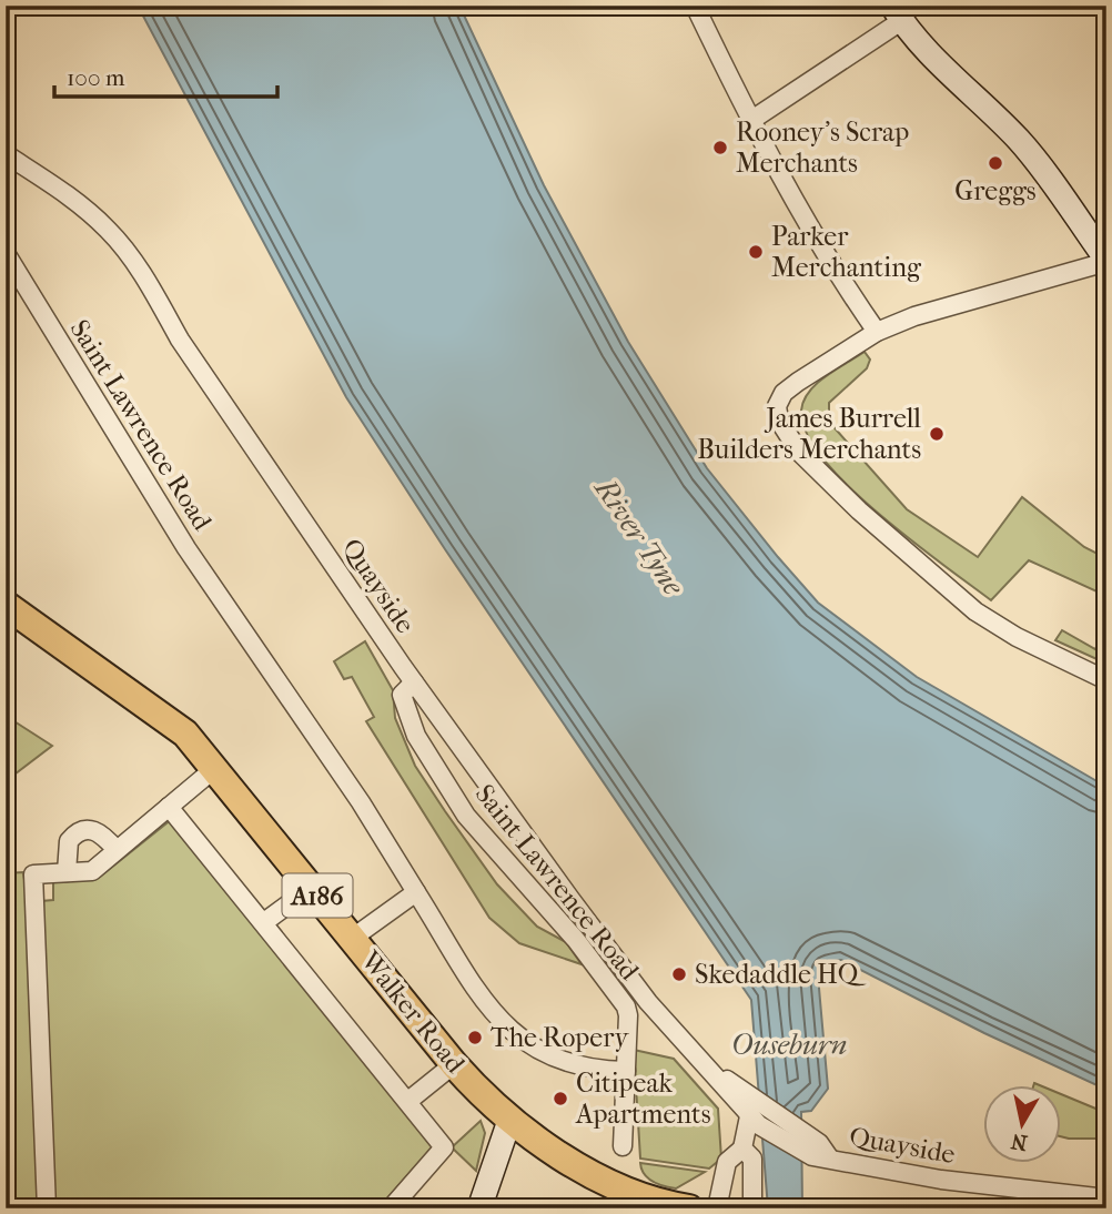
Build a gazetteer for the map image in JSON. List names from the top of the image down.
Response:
{
  "streets": {
    "main road": ["A186", "Walker Road"],
    "street": ["Saint Lawrence Road", "Quayside"]
  },
  "crossings": [
    ["Saint Lawrence Road", "Quayside"]
  ],
  "water": ["River Tyne", "Ouseburn"],
  "places": [
    "Rooney's Scrap Merchants",
    "Greggs",
    "Parker Merchanting",
    "James Burrell Builders Merchants",
    "Skedaddle HQ",
    "The Ropery",
    "Citipeak Apartments"
  ],
  "scale_bar": "100 m",
  "north": "bottom"
}
